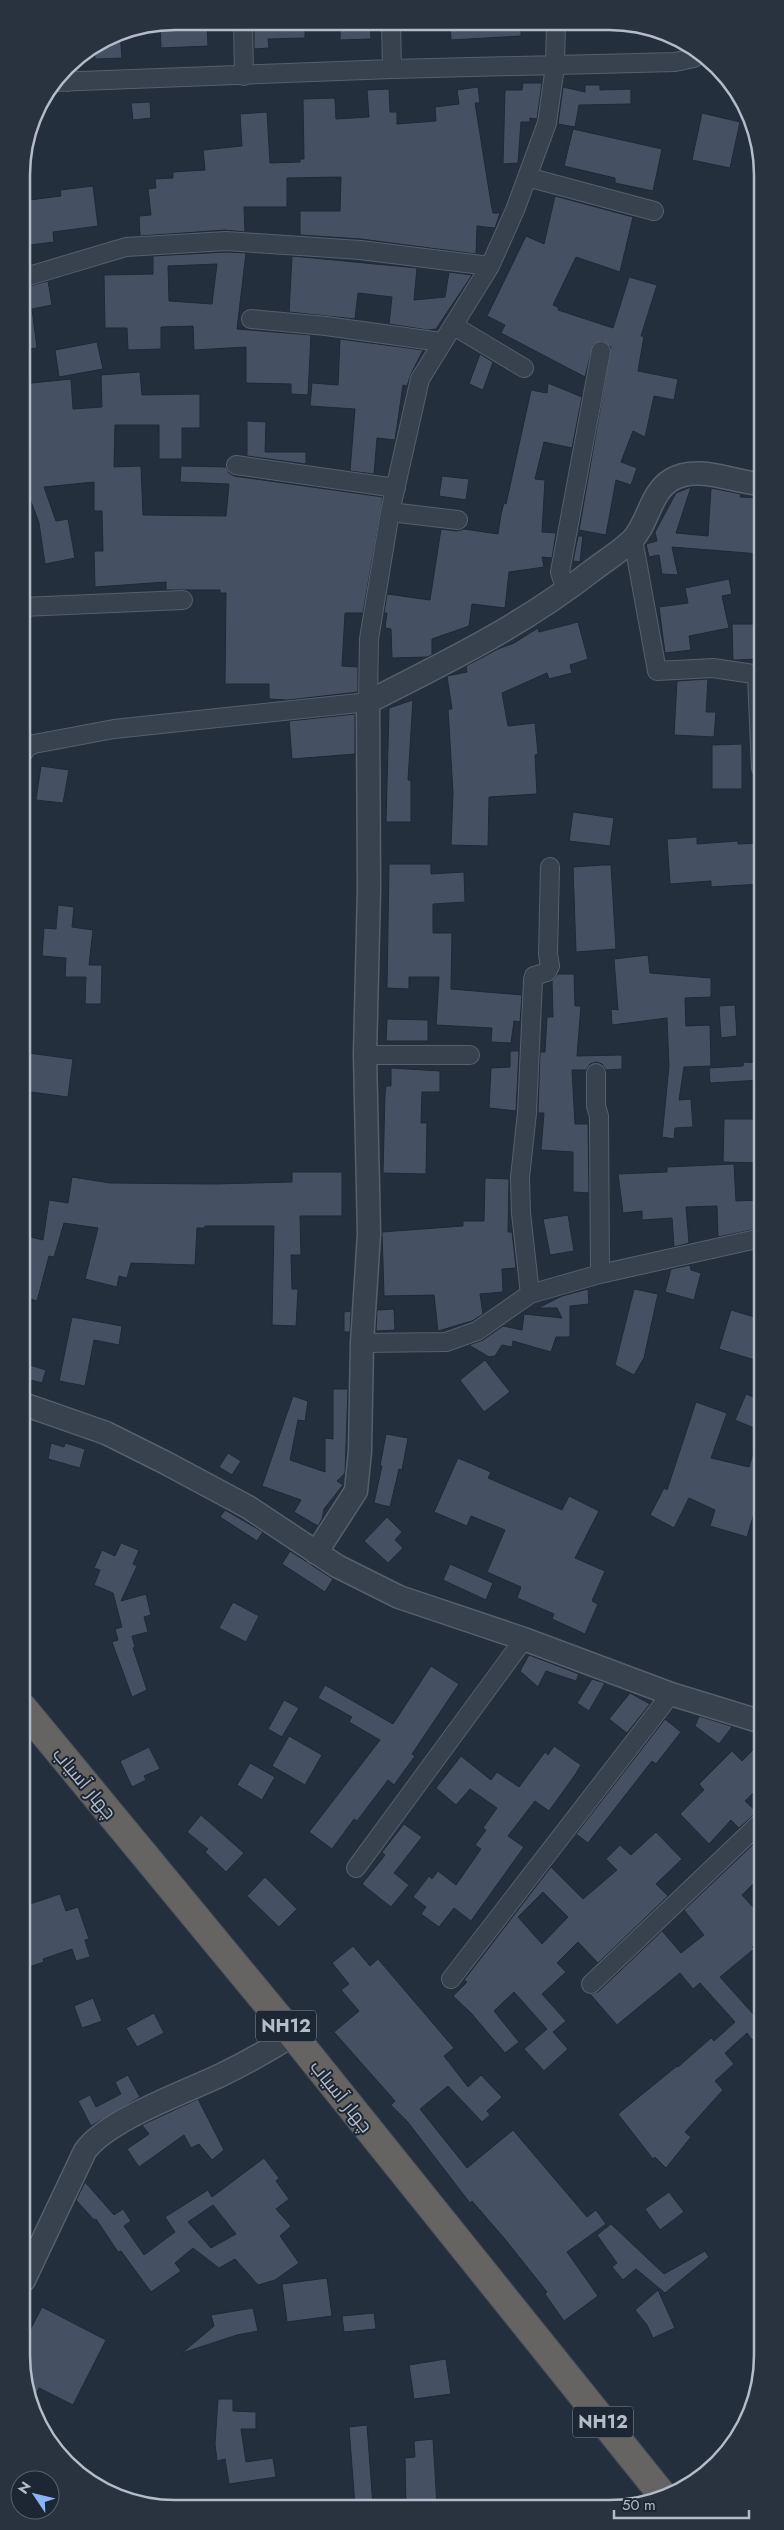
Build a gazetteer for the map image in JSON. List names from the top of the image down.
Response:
{
  "streets": {
    "highway": ["چهار آسیاب", "NH12"]
  },
  "scale_bar": "50 m",
  "north": "top left"
}
